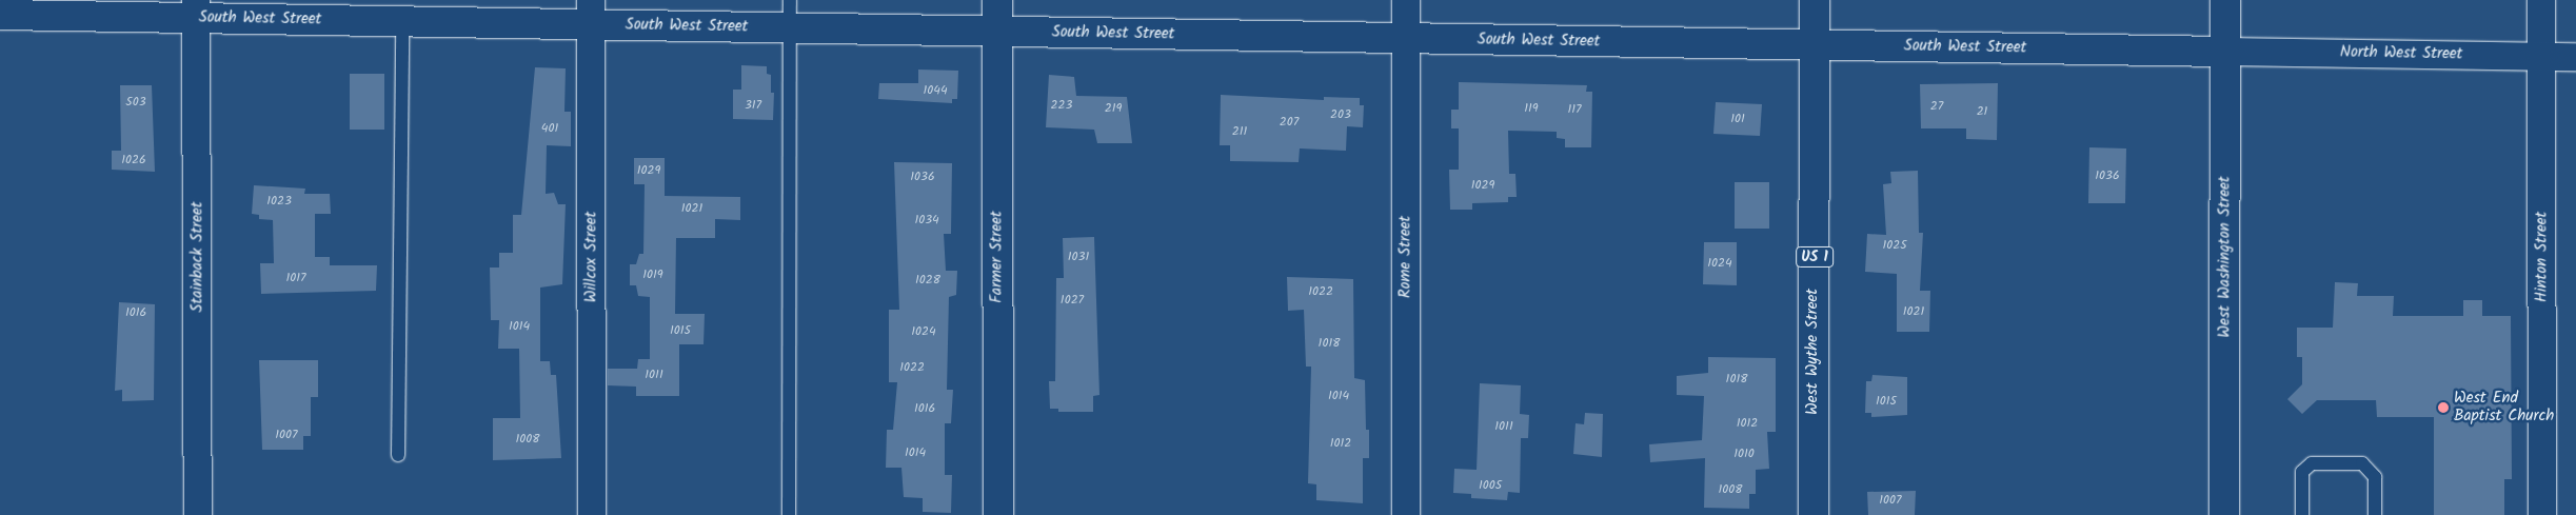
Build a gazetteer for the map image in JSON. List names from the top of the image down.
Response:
{
  "streets": {
    "street": [
      "South West Street",
      "North West Street",
      "Stainback Street",
      "Willcox Street",
      "Farmer Street",
      "Rome Street",
      "US 1",
      "West Washington Street",
      "Hinton Street",
      "West Wythe Street"
    ]
  },
  "crossings": [
    ["South West Street", "North West Street"],
    ["South West Street", "Stainback Street"],
    ["South West Street", "Willcox Street"],
    ["South West Street", "Farmer Street"],
    ["South West Street", "Rome Street"],
    ["South West Street", "West Washington Street"],
    ["South West Street", "West Wythe Street"],
    ["North West Street", "West Washington Street"],
    ["North West Street", "Hinton Street"]
  ],
  "places": ["West End Baptist Church"],
  "house_numbers": [
    "1044",
    "503",
    "317",
    "223",
    "27",
    "219",
    "119",
    "117",
    "21",
    "203",
    "101",
    "207",
    "401",
    "211",
    "1026",
    "1029",
    "1036",
    "1036",
    "1029",
    "1023",
    "1021",
    "1034",
    "1025",
    "1031",
    "1024",
    "1019",
    "1017",
    "1028",
    "1022",
    "1027",
    "1021",
    "1016",
    "1014",
    "1015",
    "1024",
    "1018",
    "1022",
    "1011",
    "1018",
    "1014",
    "1015",
    "1016",
    "1012",
    "1011",
    "1007",
    "1008",
    "1012",
    "1014",
    "1010",
    "1005",
    "1008",
    "1007"
  ]
}
